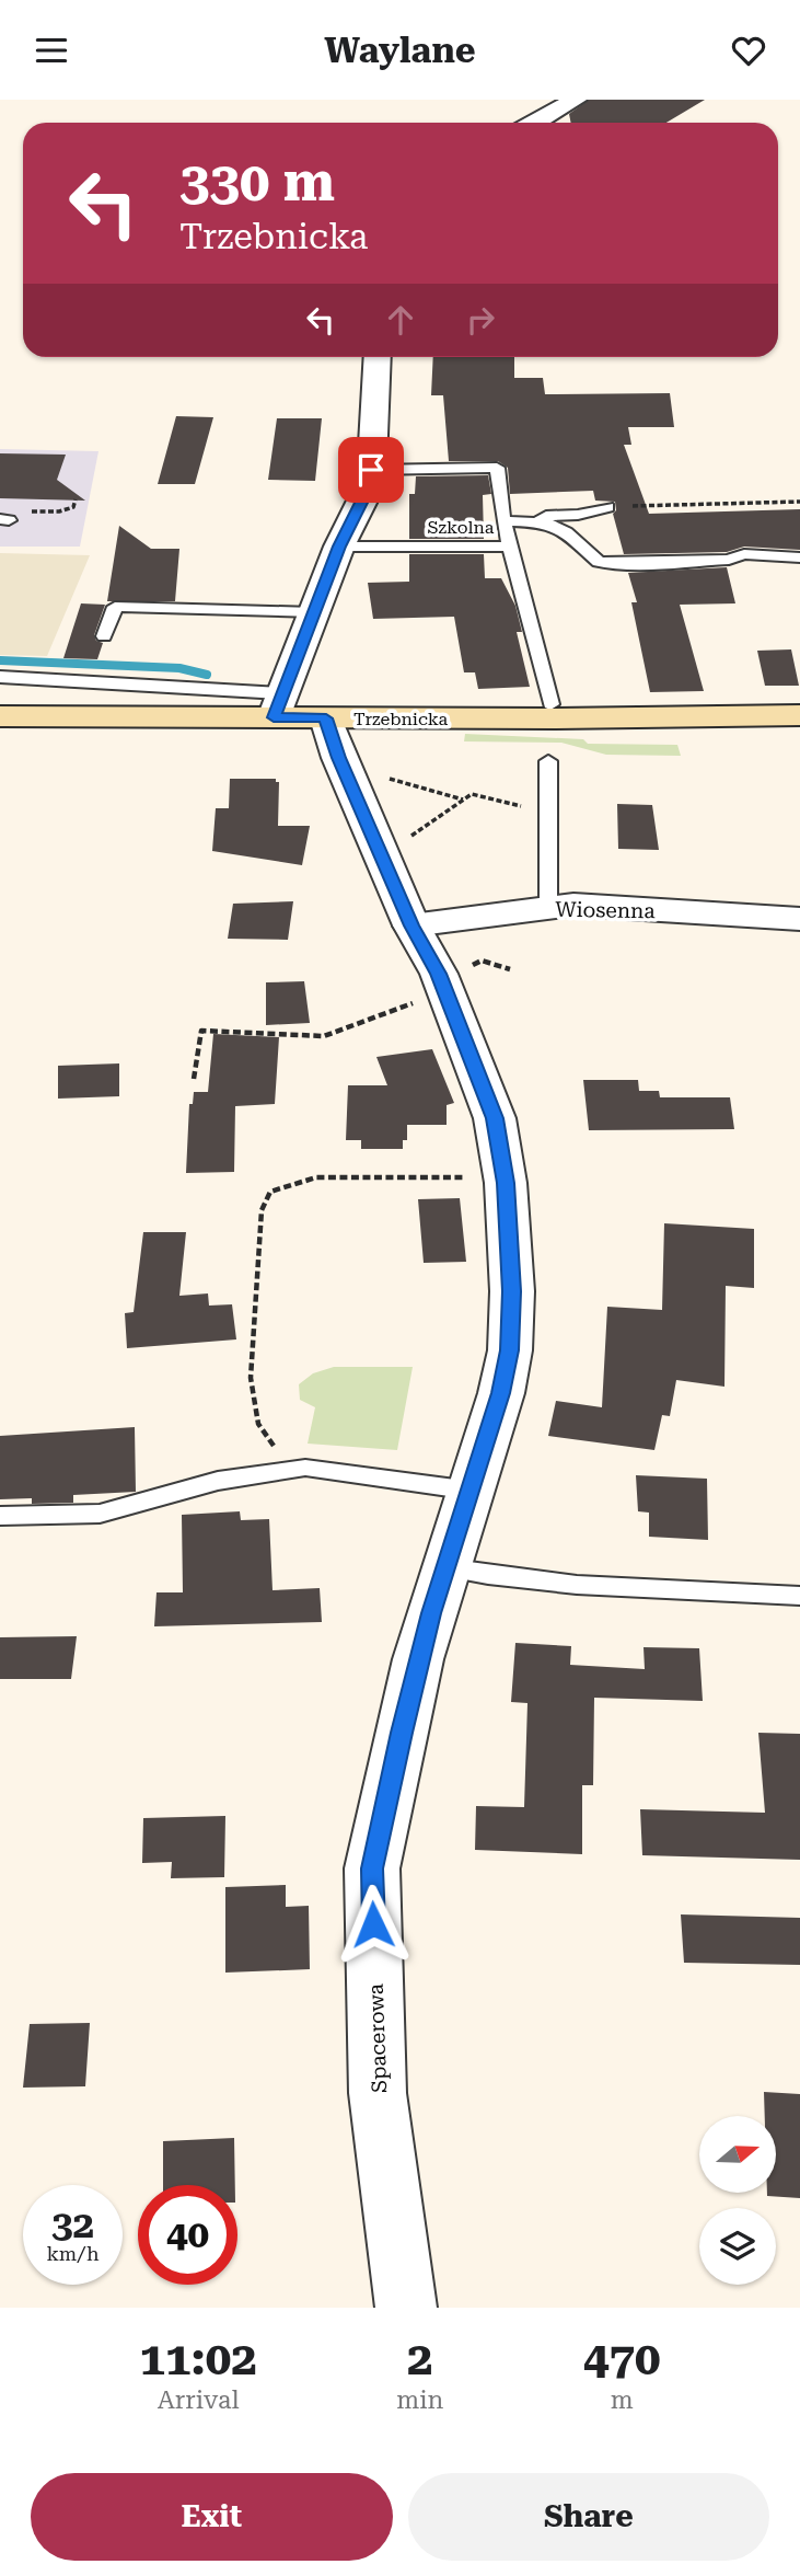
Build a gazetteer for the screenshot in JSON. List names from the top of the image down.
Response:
{
  "streets": {
    "main road": ["Trzebnicka"],
    "street": ["Wiosenna", "Spacerowa"],
    "lane": ["Szkolna"]
  },
  "crossings": [
    ["Trzebnicka", "Spacerowa"],
    ["Wiosenna", "Spacerowa"]
  ],
  "north": "right",
  "page": {
    "header": "Waylane",
    "turn": ["330 m", "Trzebnicka"],
    "speed": "32 km/h",
    "limit": "40",
    "eta": [
      "11:02",
      "Arrival",
      "2",
      "min",
      "470",
      "m"
    ],
    "buttons": ["Exit", "Share"]
  }
}
